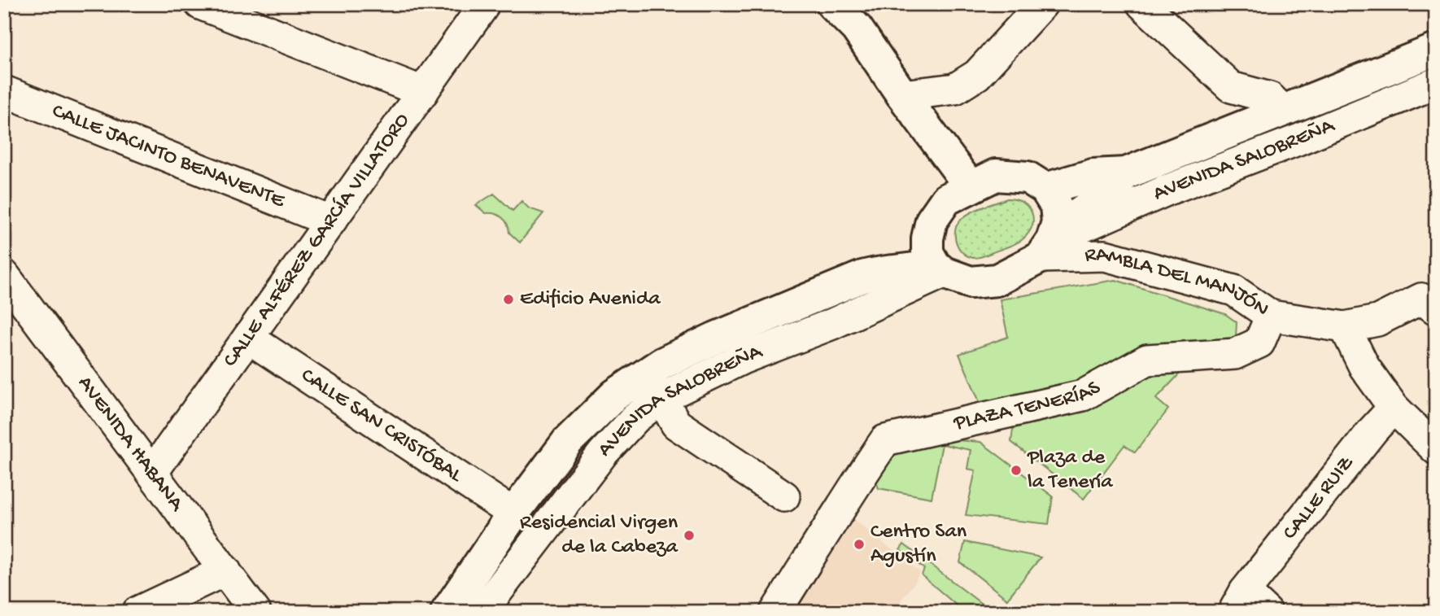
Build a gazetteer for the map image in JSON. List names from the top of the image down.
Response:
{
  "streets": {
    "main road": ["AVENIDA SALOBREÑA"],
    "street": [
      "CALLE JACINTO BENAVENTE",
      "CALLE ALFÉREZ GARCÍA VILLATORO",
      "RAMBLA DEL MANJÓN",
      "PLAZA TENERÍAS",
      "CALLE SAN CRISTÓBAL",
      "AVENIDA HABANA",
      "CALLE RUIZ"
    ]
  },
  "crossings": [
    ["CALLE JACINTO BENAVENTE", "CALLE ALFÉREZ GARCÍA VILLATORO"],
    ["AVENIDA SALOBREÑA", "RAMBLA DEL MANJÓN"],
    ["AVENIDA SALOBREÑA", "CALLE SAN CRISTÓBAL"],
    ["CALLE ALFÉREZ GARCÍA VILLATORO", "CALLE SAN CRISTÓBAL"],
    ["CALLE ALFÉREZ GARCÍA VILLATORO", "AVENIDA HABANA"],
    ["RAMBLA DEL MANJÓN", "PLAZA TENERÍAS"]
  ],
  "places": [
    "Edificio Avenida",
    "Plaza de la Tenería",
    "Residencial Virgen de la Cabeza",
    "Centro San Agustín"
  ]
}
